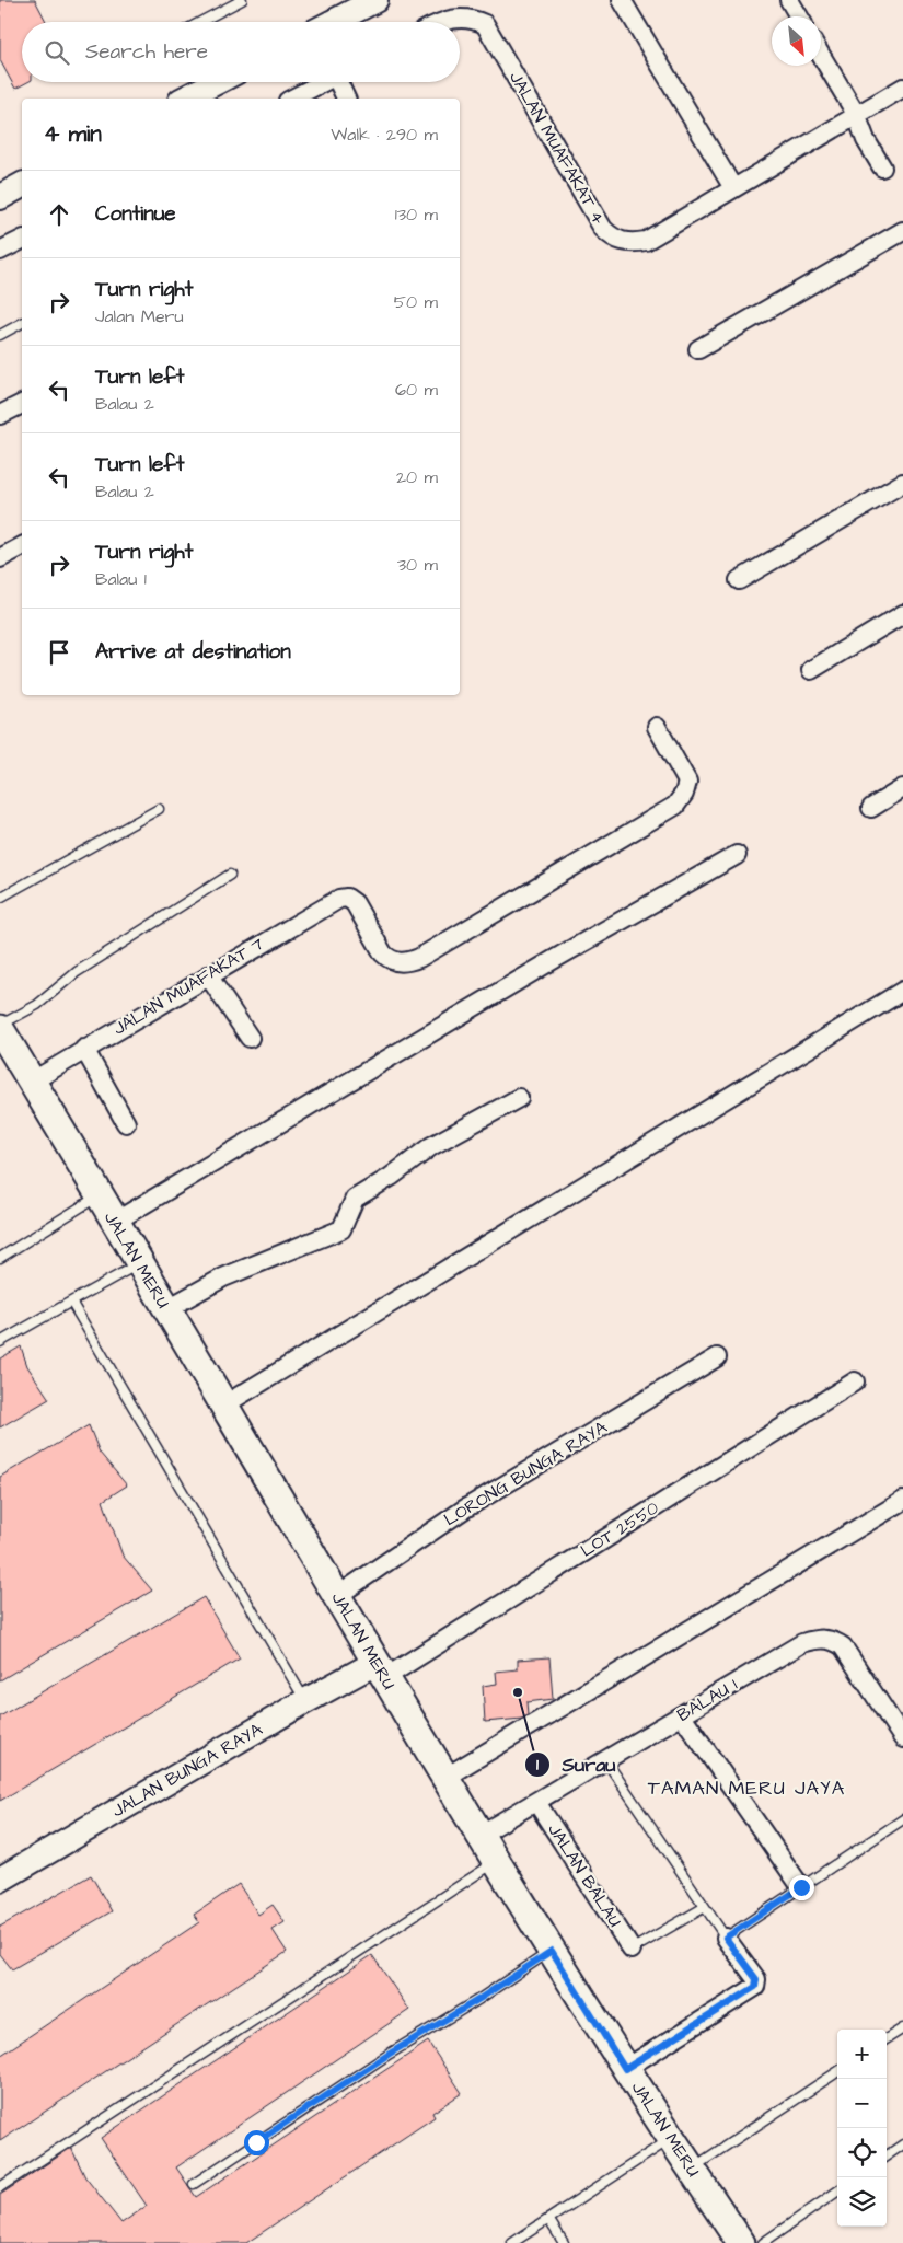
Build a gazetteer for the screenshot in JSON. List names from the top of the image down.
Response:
{
  "streets": {
    "main road": ["JALAN MERU"],
    "street": [
      "JALAN MUAFAKAT 4",
      "JALAN MUAFAKAT 7",
      "LORONG BUNGA RAYA",
      "LOT 2550",
      "BALAU 1",
      "JALAN BUNGA RAYA",
      "JALAN BALAU"
    ]
  },
  "crossings": [
    ["JALAN MUAFAKAT 7", "JALAN MERU"],
    ["JALAN MERU", "LORONG BUNGA RAYA"],
    ["JALAN MERU", "LOT 2550"],
    ["JALAN MERU", "BALAU 1"],
    ["JALAN MERU", "JALAN BUNGA RAYA"],
    ["LOT 2550", "JALAN BUNGA RAYA"],
    ["BALAU 1", "JALAN BALAU"]
  ],
  "districts": ["TAMAN MERU JAYA"],
  "places": ["Surau"],
  "north": "bottom right",
  "page": {
    "search": "Search here",
    "heading": ["4 min", "Walk · 290 m"],
    "list": [
      ["Continue", "130 m"],
      ["Turn right", "Jalan Meru", "50 m"],
      ["Turn left", "Balau 2", "60 m"],
      ["Turn left", "Balau 2", "20 m"],
      ["Turn right", "Balau 1", "30 m"],
      "Arrive at destination"
    ],
    "map_buttons": ["+", "−"]
  }
}
